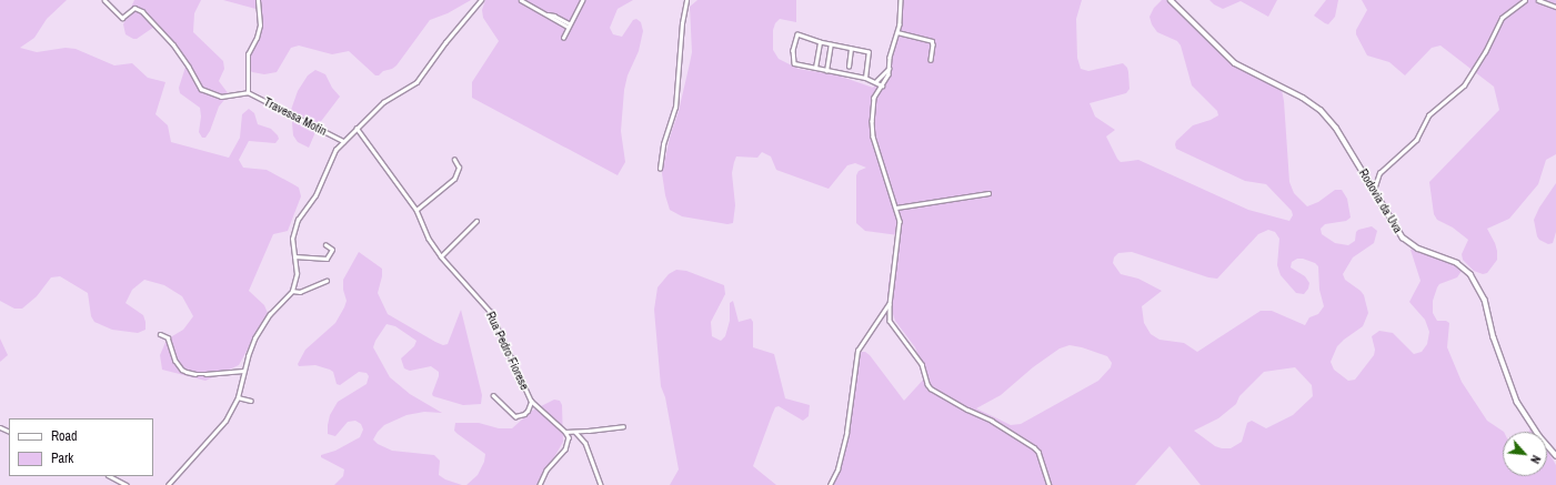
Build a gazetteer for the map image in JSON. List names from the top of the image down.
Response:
{
  "streets": {
    "street": ["Travessa Motin", "Rodovia da Uva", "Rua Pedro Fiorese"]
  },
  "legend": ["Road", "Park"],
  "north": "bottom right"
}
